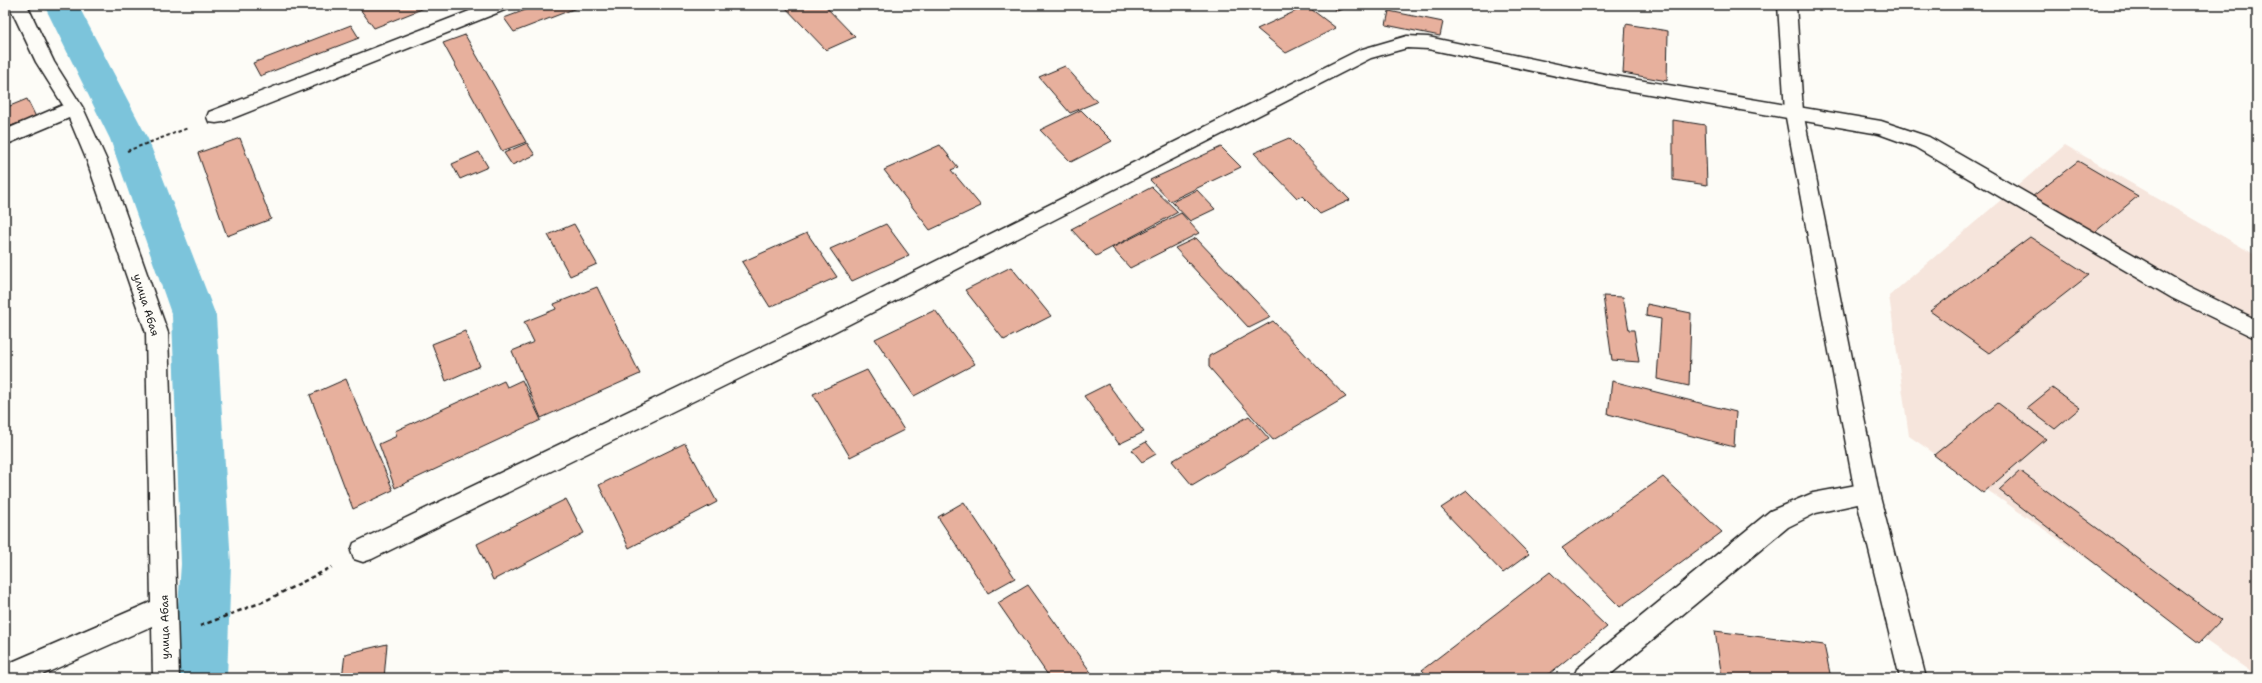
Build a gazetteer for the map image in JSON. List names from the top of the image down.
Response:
{
  "streets": {
    "street": ["улица Абая"]
  }
}
